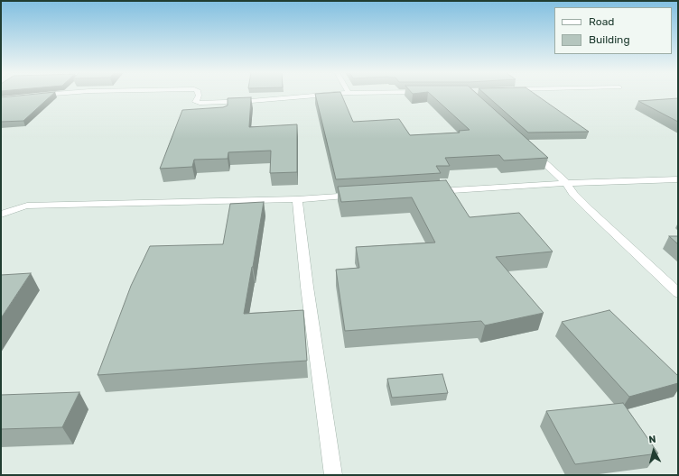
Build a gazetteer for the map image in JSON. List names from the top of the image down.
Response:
{
  "legend": ["Road", "Building"],
  "north": "top"
}
